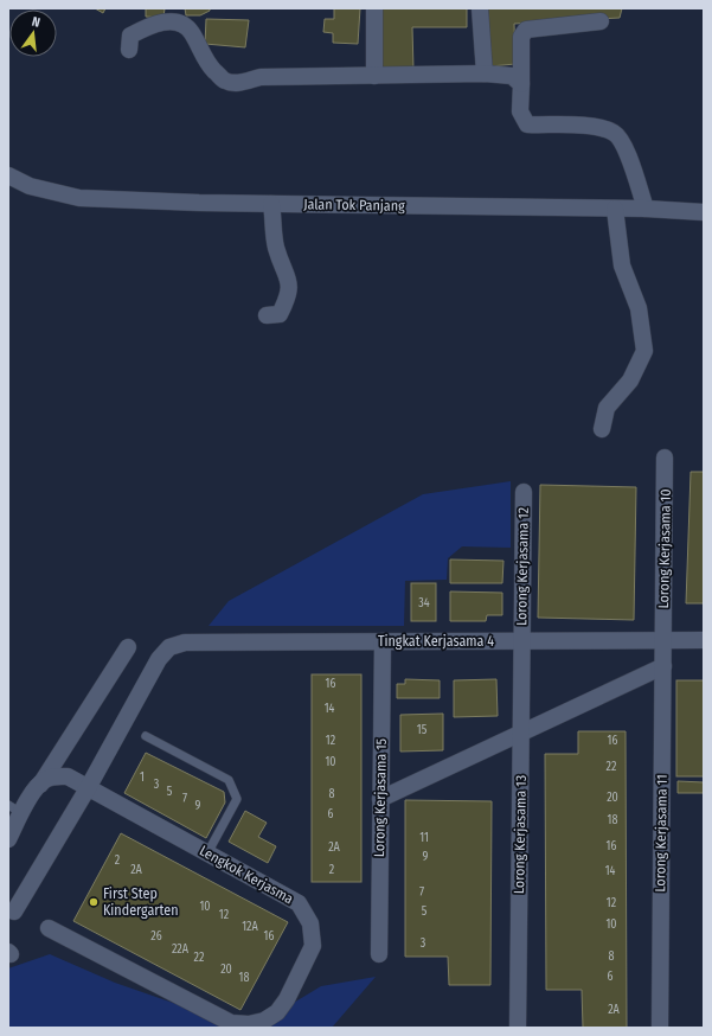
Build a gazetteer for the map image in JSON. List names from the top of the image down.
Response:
{
  "streets": {
    "street": [
      "Jalan Tok Panjang",
      "Lorong Kerjasama 10",
      "Lorong Kerjasama 12",
      "Tingkat Kerjasama 4",
      "Lorong Kerjasama 15",
      "Lorong Kerjasama 11",
      "Lorong Kerjasama 13",
      "Lengkok Kerjasma"
    ]
  },
  "crossings": [
    ["Lorong Kerjasama 10", "Tingkat Kerjasama 4"],
    ["Lorong Kerjasama 10", "Lorong Kerjasama 11"],
    ["Lorong Kerjasama 12", "Tingkat Kerjasama 4"],
    ["Lorong Kerjasama 12", "Lorong Kerjasama 13"],
    ["Tingkat Kerjasama 4", "Lorong Kerjasama 15"],
    ["Tingkat Kerjasama 4", "Lorong Kerjasama 11"],
    ["Tingkat Kerjasama 4", "Lorong Kerjasama 13"],
    ["Tingkat Kerjasama 4", "Lengkok Kerjasma"]
  ],
  "places": ["First Step Kindergarten"],
  "house_numbers": [
    "34",
    "16",
    "14",
    "15",
    "12",
    "16",
    "10",
    "22",
    "1",
    "3",
    "5",
    "8",
    "20",
    "7",
    "9",
    "6",
    "18",
    "11",
    "16",
    "2A",
    "9",
    "2",
    "2A",
    "2",
    "14",
    "7",
    "12",
    "10",
    "5",
    "12",
    "10",
    "12A",
    "26",
    "16",
    "3",
    "22A",
    "8",
    "22",
    "20",
    "6",
    "18",
    "2A"
  ],
  "north": "top"
}
